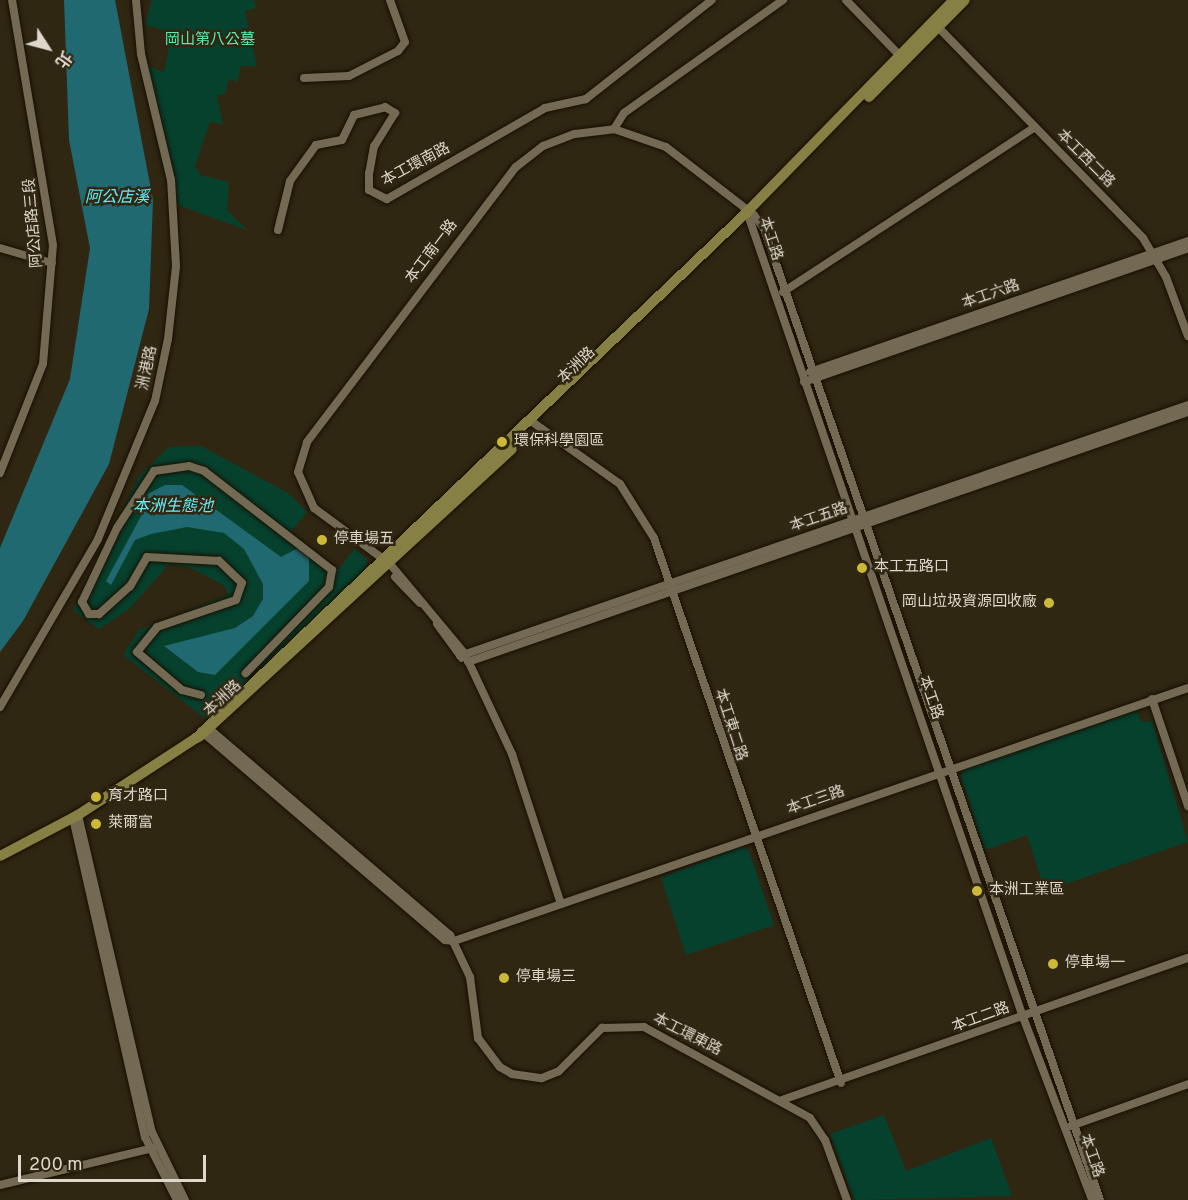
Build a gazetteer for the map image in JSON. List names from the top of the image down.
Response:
{
  "streets": {
    "main road": ["本洲路"],
    "street": [
      "本工西二路",
      "本工環南路",
      "阿公店路三段",
      "本工路",
      "本工南一路",
      "本工六路",
      "洲港路",
      "本工五路",
      "本工東二路",
      "本工三路",
      "本工二路",
      "本工環東路"
    ]
  },
  "crossings": [
    ["本工西二路", "本工六路"],
    ["本工西二路", "本洲路"],
    ["本工路", "本工南一路"],
    ["本工路", "本工六路"],
    ["本工路", "本洲路"],
    ["本工路", "本工五路"],
    ["本工路", "本工三路"],
    ["本工路", "本工二路"],
    ["本工南一路", "本洲路"],
    ["本工南一路", "本工五路"],
    ["本工南一路", "本工三路"],
    ["本洲路", "本工東二路"],
    ["本工五路", "本工東二路"],
    ["本工東二路", "本工三路"],
    ["本工東二路", "本工二路"],
    ["本工三路", "本工環東路"],
    ["本工二路", "本工環東路"]
  ],
  "water": ["阿公店溪", "本洲生態池"],
  "parks": ["岡山第八公墓"],
  "places": [
    "環保科學園區",
    "停車場五",
    "本工五路口",
    "岡山垃圾資源回收廠",
    "育才路口",
    "萊爾富",
    "本洲工業區",
    "停車場一",
    "停車場三"
  ],
  "scale_bar": "200 m",
  "north": "bottom right"
}
